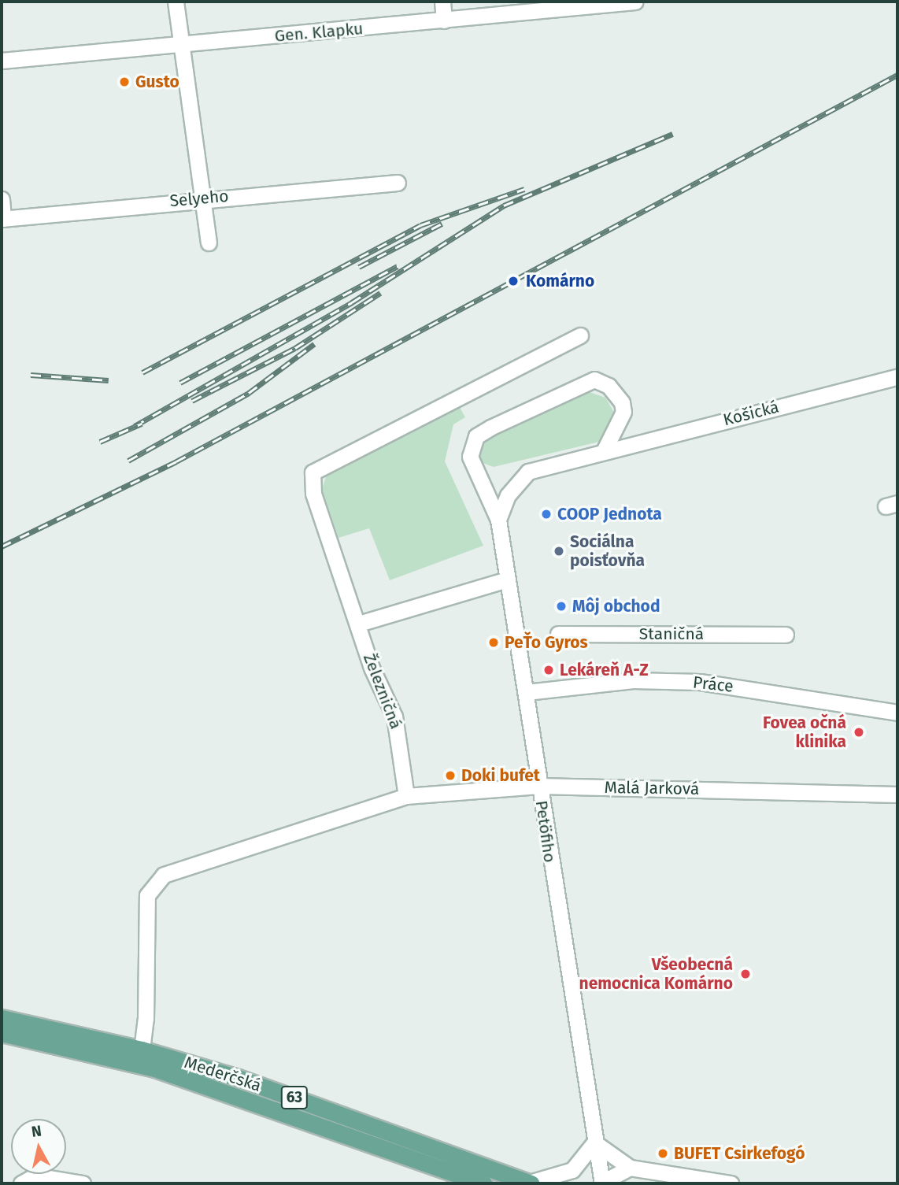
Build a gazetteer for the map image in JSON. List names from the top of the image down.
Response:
{
  "streets": {
    "main road": ["Mederčská", "63"],
    "street": [
      "Gen. Klapku",
      "Selyeho",
      "Košická",
      "Staničná",
      "Práce",
      "Železničná",
      "Malá Jarková",
      "Petöfiho"
    ]
  },
  "crossings": [
    ["Košická", "Petöfiho"],
    ["Práce", "Petöfiho"],
    ["Železničná", "Malá Jarková"],
    ["Malá Jarková", "Petöfiho"]
  ],
  "places": [
    "Gusto",
    "Komárno",
    "COOP Jednota",
    "Sociálna poisťovňa",
    "Môj obchod",
    "PeŤo Gyros",
    "Lekáreň A-Z",
    "Fovea očná klinika",
    "Doki bufet",
    "Všeobecná nemocnica Komárno",
    "BUFET Csirkefogó"
  ],
  "north": "top"
}
